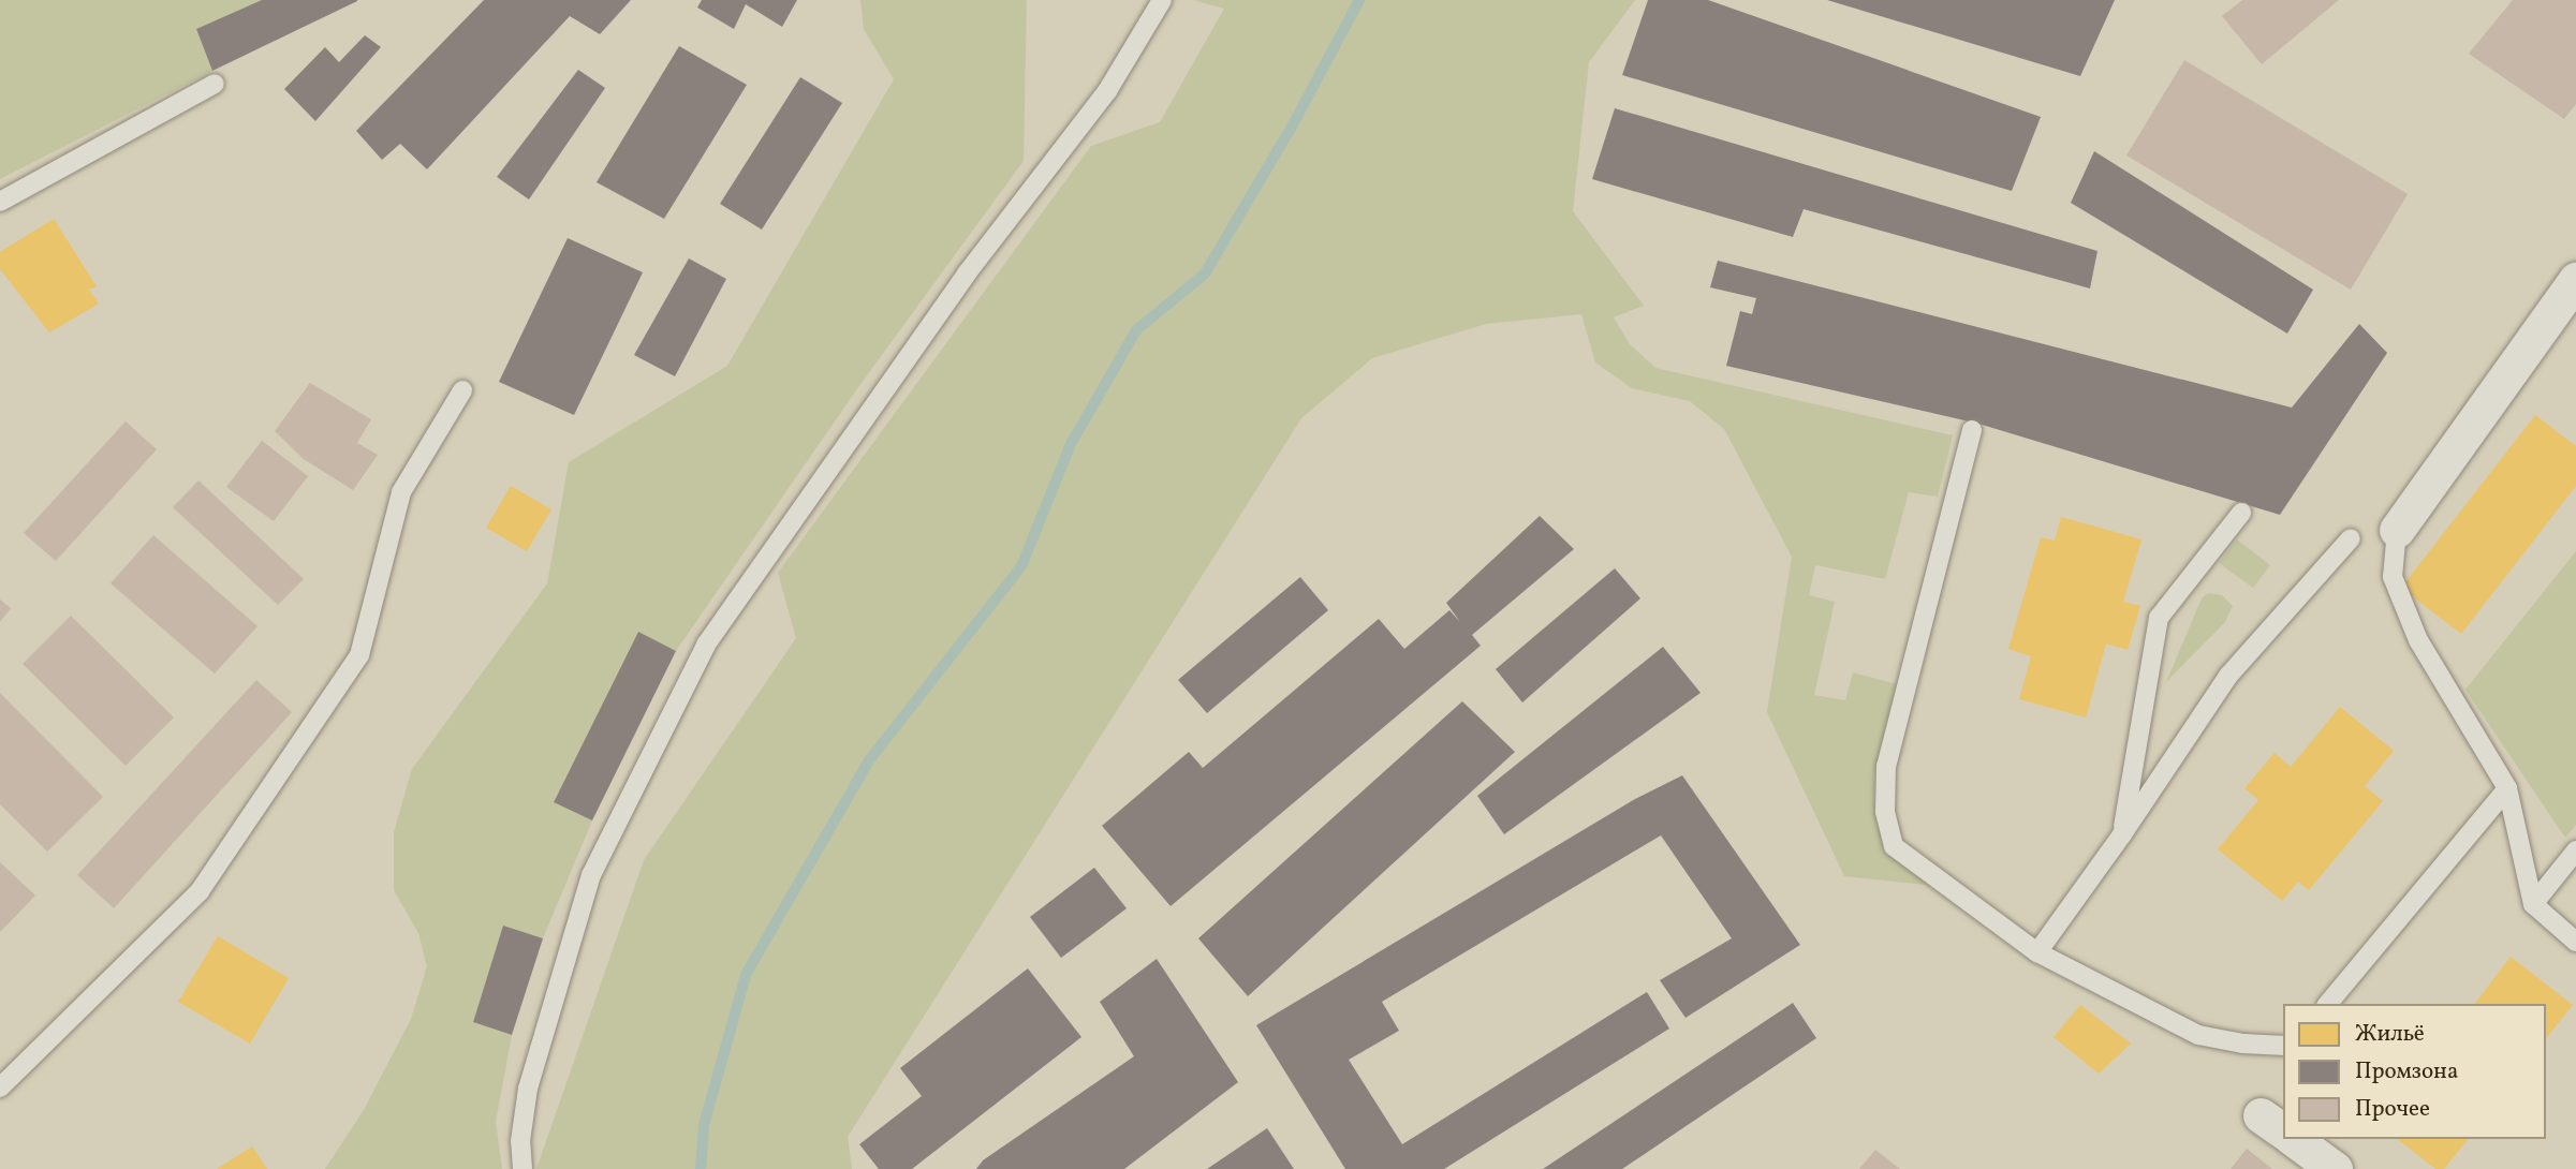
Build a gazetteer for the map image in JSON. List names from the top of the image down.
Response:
{
  "legend": ["Жильё", "Промзона", "Прочее"]
}
